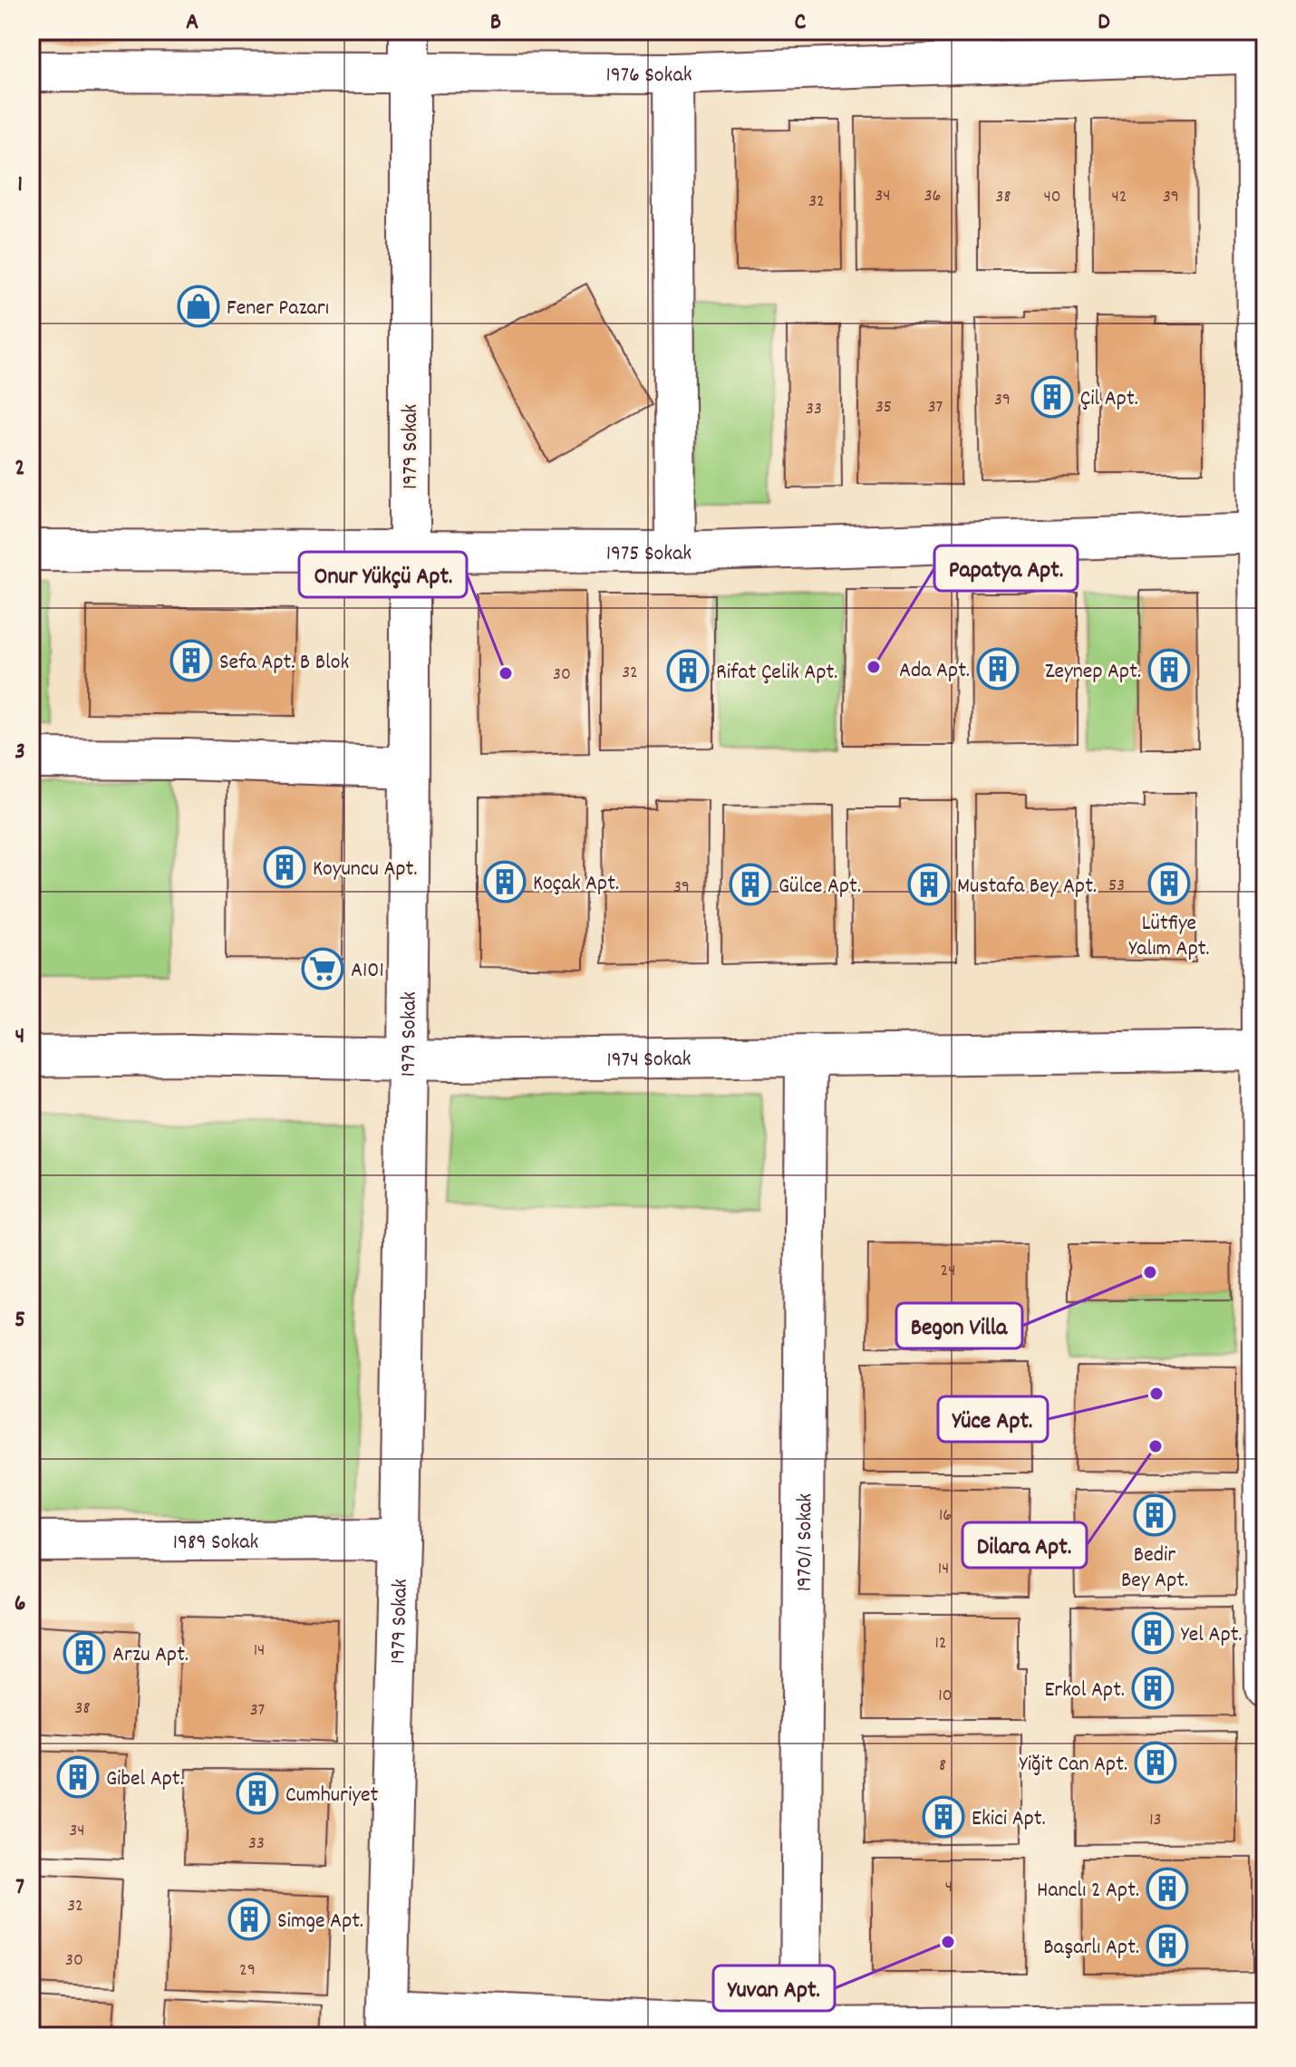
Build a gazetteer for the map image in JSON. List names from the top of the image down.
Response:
{
  "streets": {
    "street": [
      "1976 Sokak",
      "1979 Sokak",
      "1975 Sokak",
      "1974 Sokak",
      "1989 Sokak",
      "1970/1 Sokak"
    ]
  },
  "crossings": [
    ["1976 Sokak", "1979 Sokak"],
    ["1979 Sokak", "1975 Sokak"],
    ["1979 Sokak", "1974 Sokak"],
    ["1979 Sokak", "1989 Sokak"],
    ["1974 Sokak", "1970/1 Sokak"]
  ],
  "places": {
    "shop": ["Fener Pazarı"],
    "building": [
      "Çil Apt.",
      "Sefa Apt. B Blok",
      "Ada Apt.",
      "Zeynep Apt.",
      "Rifat Çelik Apt.",
      "Koyuncu Apt.",
      "Koçak Apt.",
      "Lütfiye Yalım Apt.",
      "Gülce Apt.",
      "Mustafa Bey Apt.",
      "Bedir Bey Apt.",
      "Yel Apt.",
      "Arzu Apt.",
      "Erkol Apt.",
      "Yiğit Can Apt.",
      "Gibel Apt.",
      "Cumhuriyet",
      "Ekici Apt.",
      "Hanclı 2 Apt.",
      "Simge Apt.",
      "Başarlı Apt."
    ],
    "other": [
      "Papatya Apt.",
      "Onur Yükçü Apt.",
      "Begon Villa",
      "Yüce Apt.",
      "Dilara Apt.",
      "Yuvan Apt."
    ],
    "supermarket": ["A101"]
  },
  "house_numbers": [
    "34",
    "36",
    "38",
    "40",
    "42",
    "39",
    "32",
    "39",
    "35",
    "37",
    "33",
    "32",
    "30",
    "53",
    "39",
    "24",
    "16",
    "14",
    "12",
    "14",
    "10",
    "38",
    "37",
    "8",
    "13",
    "34",
    "33",
    "4",
    "32",
    "30",
    "29"
  ],
  "grid": {
    "columns": [
      "A",
      "B",
      "C",
      "D"
    ],
    "rows": [
      "1",
      "2",
      "3",
      "4",
      "5",
      "6",
      "7"
    ]
  }
}
